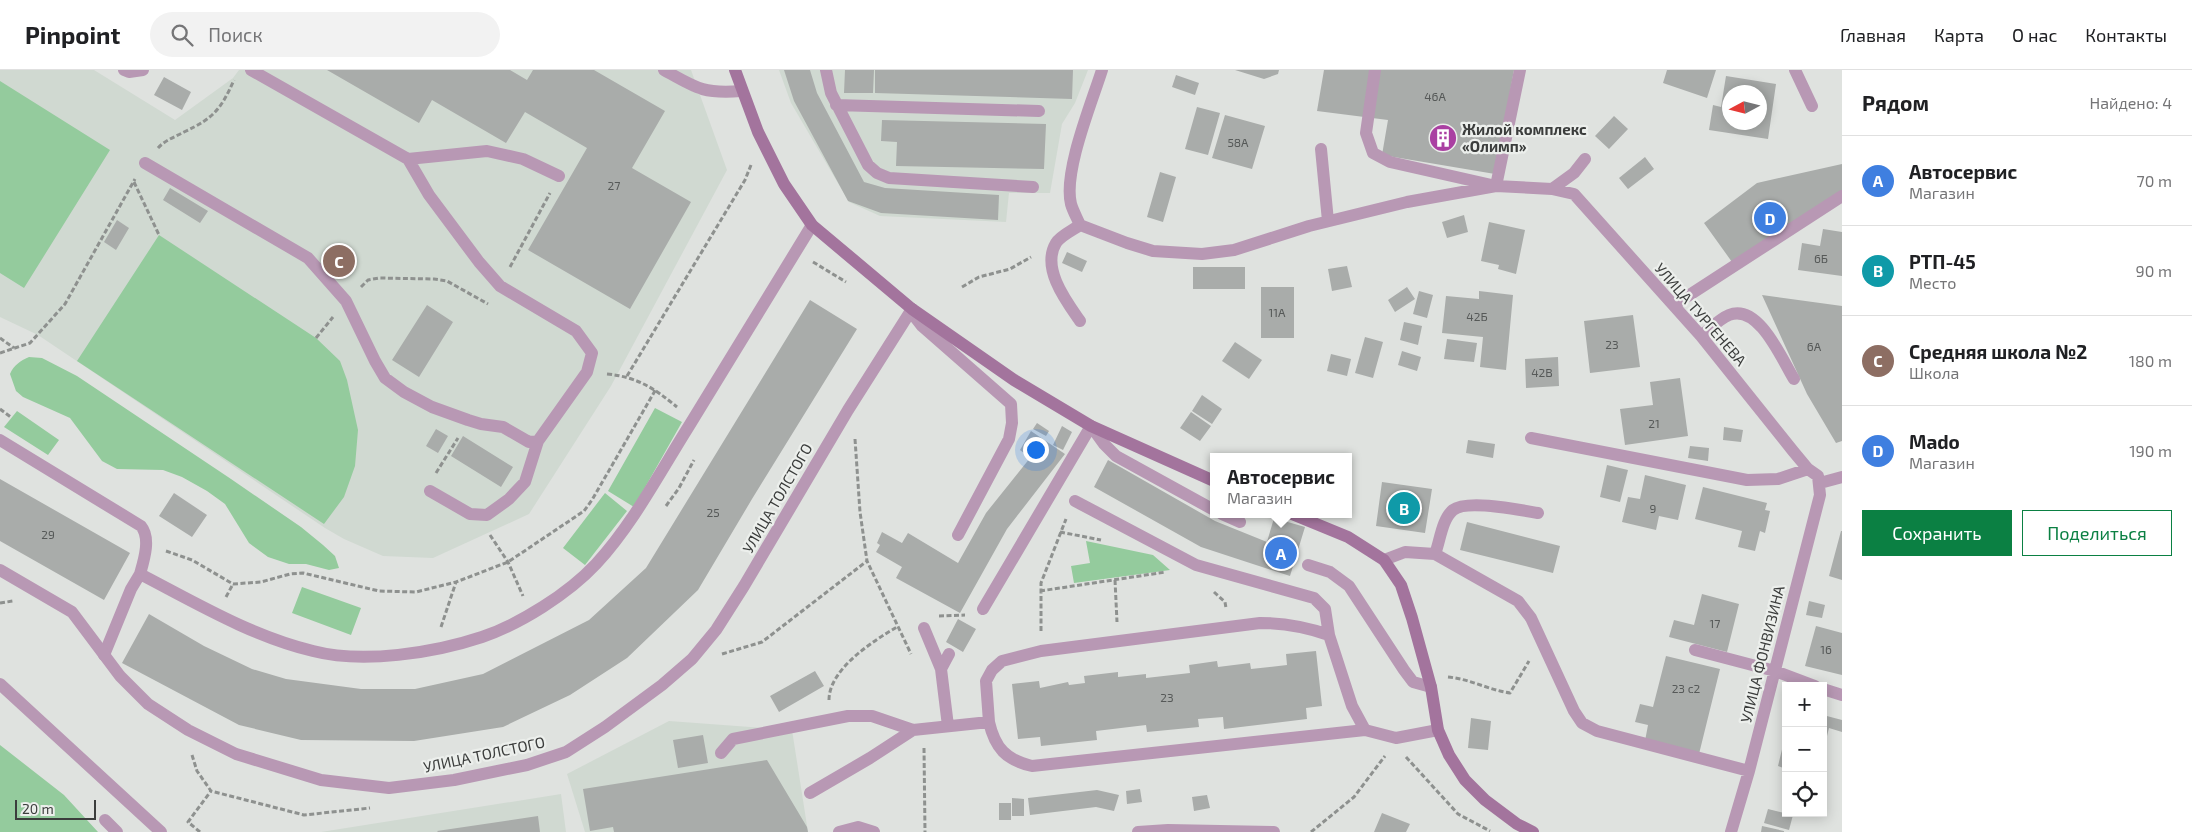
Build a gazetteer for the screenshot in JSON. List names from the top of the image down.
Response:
{
  "streets": {
    "street": ["УЛИЦА ТУРГЕНЕВА", "УЛИЦА ТОЛСТОГО", "УЛИЦА ФОНВИЗИНА"]
  },
  "crossings": [
    ["УЛИЦА ТУРГЕНЕВА", "УЛИЦА ФОНВИЗИНА"]
  ],
  "places": {
    "building": ["Жилой комплекс «Олимп»"]
  },
  "house_numbers": [
    "46А",
    "58А",
    "27",
    "6Б",
    "11А",
    "42Б",
    "23",
    "6А",
    "42В",
    "21",
    "9",
    "25",
    "29",
    "17",
    "16",
    "23 с2",
    "23"
  ],
  "scale_bar": "20 m",
  "north": "left",
  "page": {
    "header": "Pinpoint",
    "search": "Поиск",
    "nav": [
      "Главная",
      "Карта",
      "О нас",
      "Контакты"
    ],
    "heading": ["Рядом", "Найдено: 4"],
    "list": [
      {
        "mark": "A",
        "name": "Автосервис",
        "note": "Магазин",
        "value": "70 m"
      },
      {
        "mark": "B",
        "name": "РТП-45",
        "note": "Место",
        "value": "90 m"
      },
      {
        "mark": "C",
        "name": "Средняя школа №2",
        "note": "Школа",
        "value": "180 m"
      },
      {
        "mark": "D",
        "name": "Mado",
        "note": "Магазин",
        "value": "190 m"
      }
    ],
    "pins": [
      "D",
      "C",
      "B",
      "A"
    ],
    "popup": ["Автосервис", "Магазин"],
    "buttons": ["Сохранить", "Поделиться"],
    "map_buttons": ["+", "−"],
    "scale": "20 m"
  }
}
